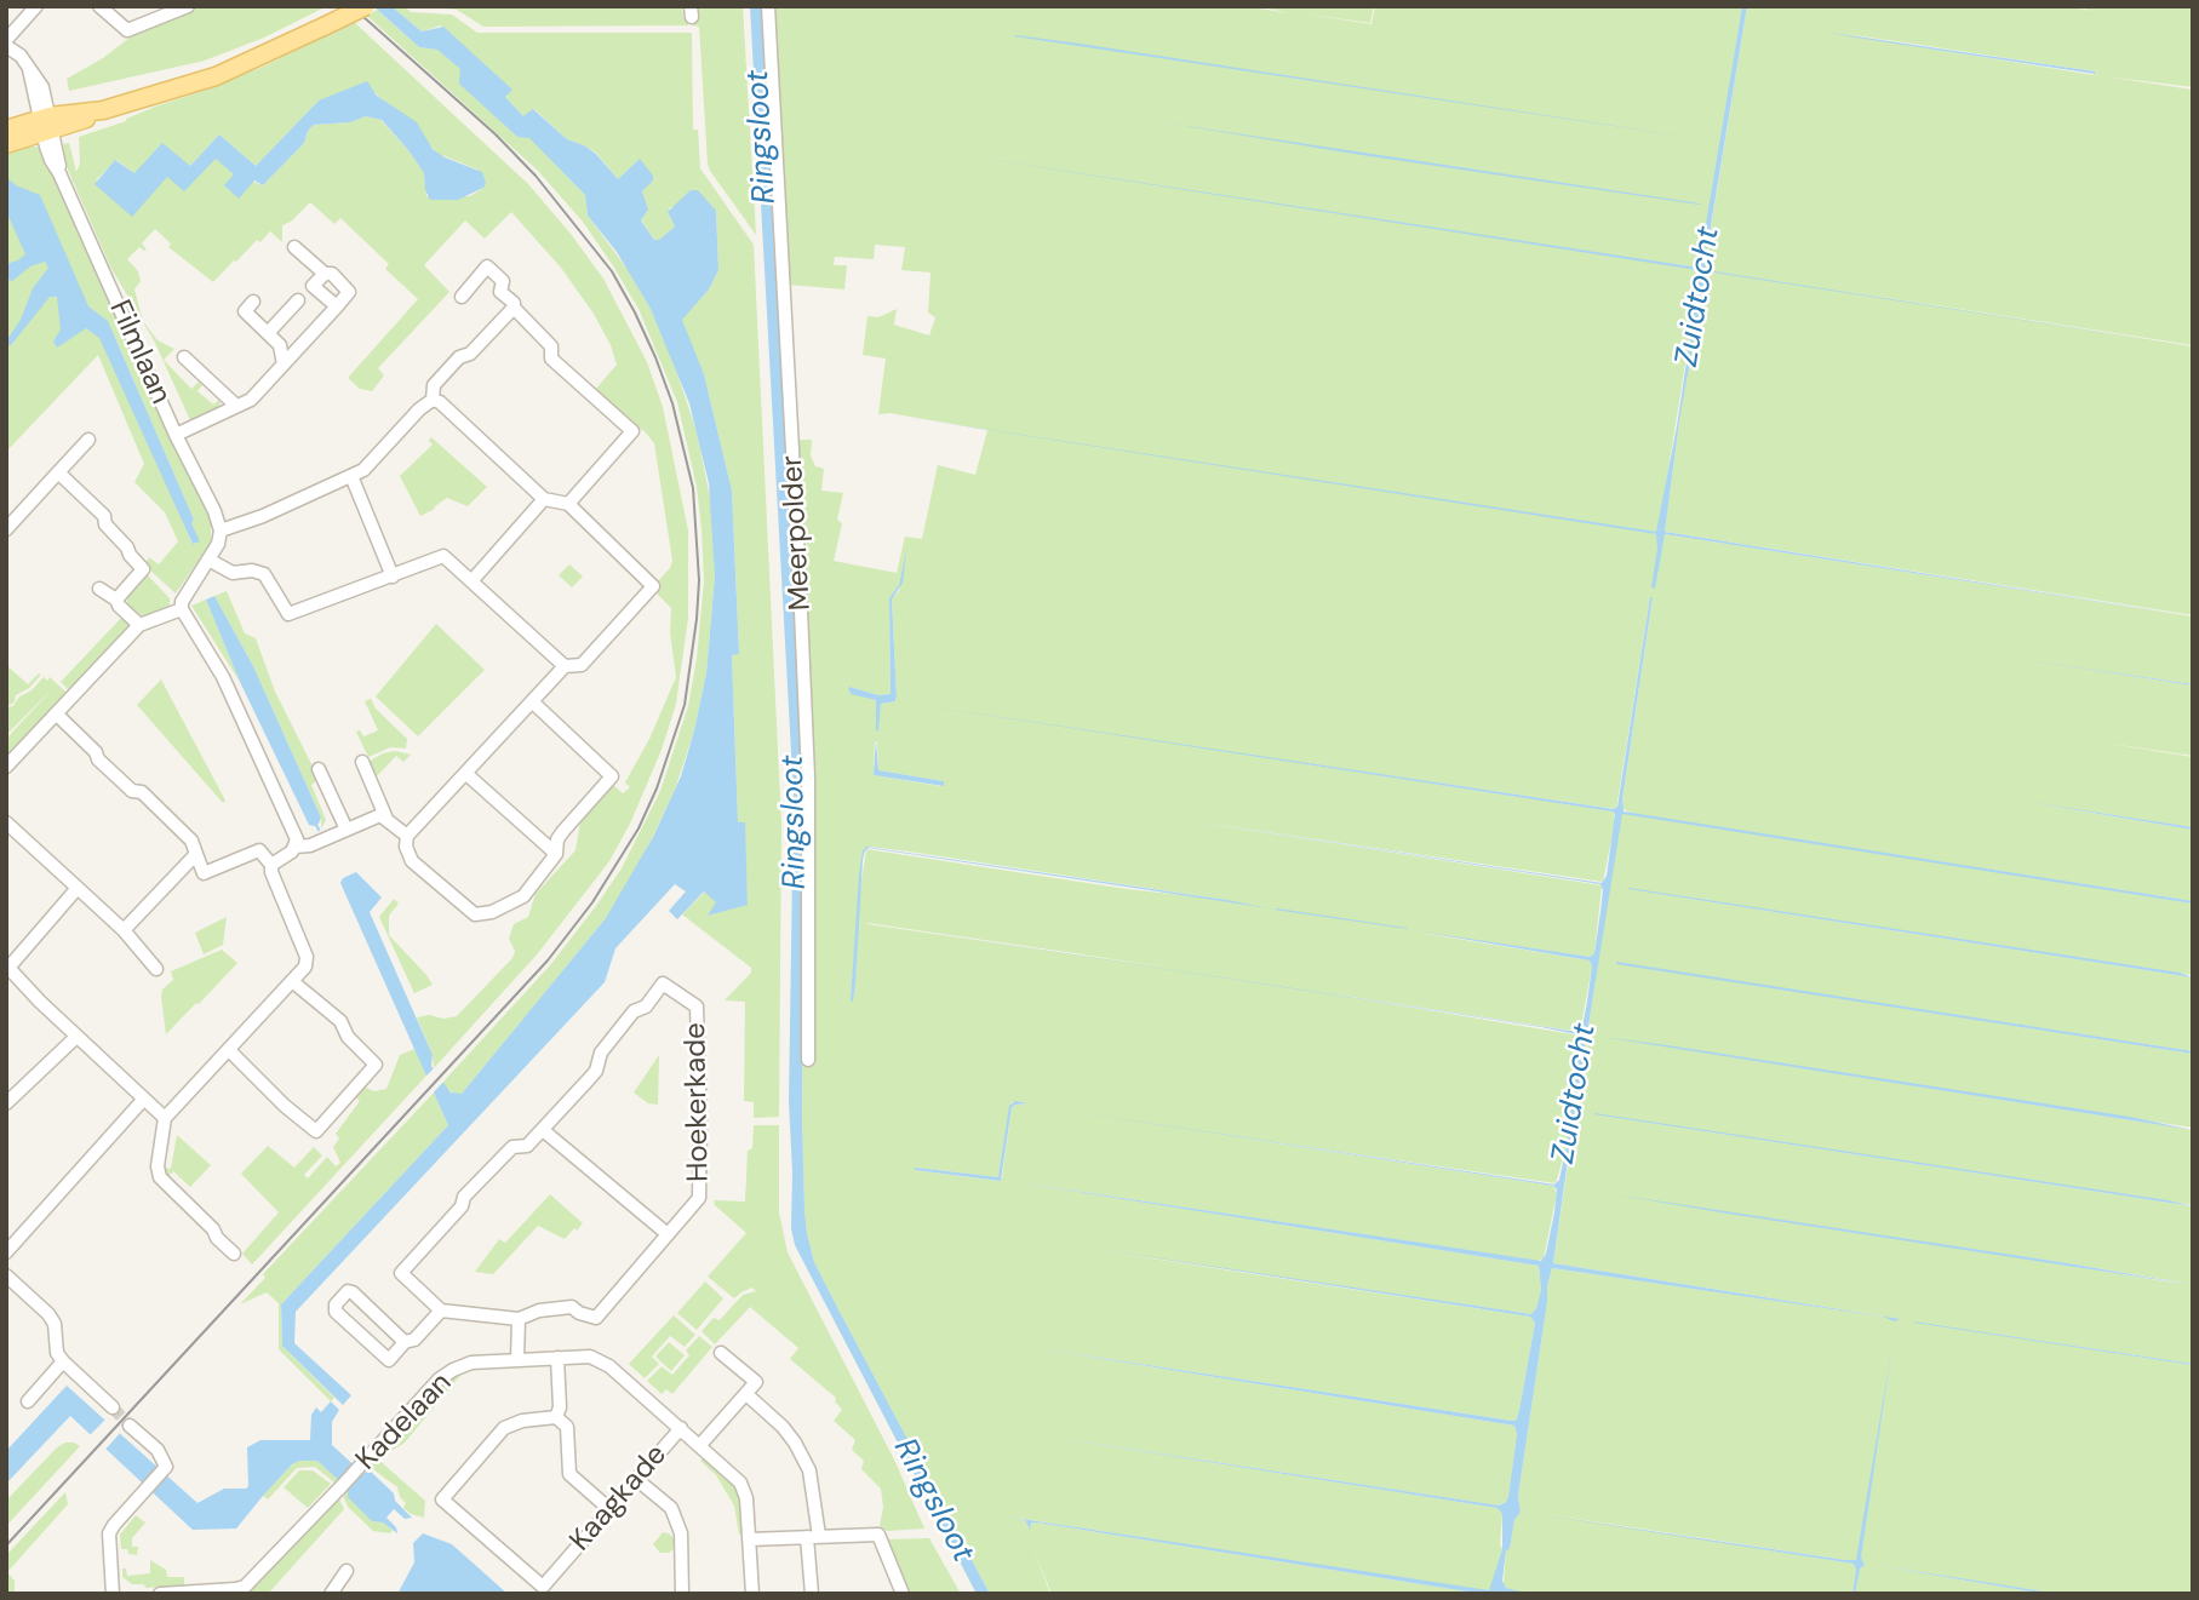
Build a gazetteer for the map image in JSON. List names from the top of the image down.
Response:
{
  "streets": {
    "street": [
      "Filmlaan",
      "Meerpolder",
      "Hoekerkade",
      "Kadelaan",
      "Kaagkade"
    ]
  },
  "crossings": [
    ["Kadelaan", "Kaagkade"]
  ],
  "water": ["Ringsloot", "Zuidtocht"]
}
